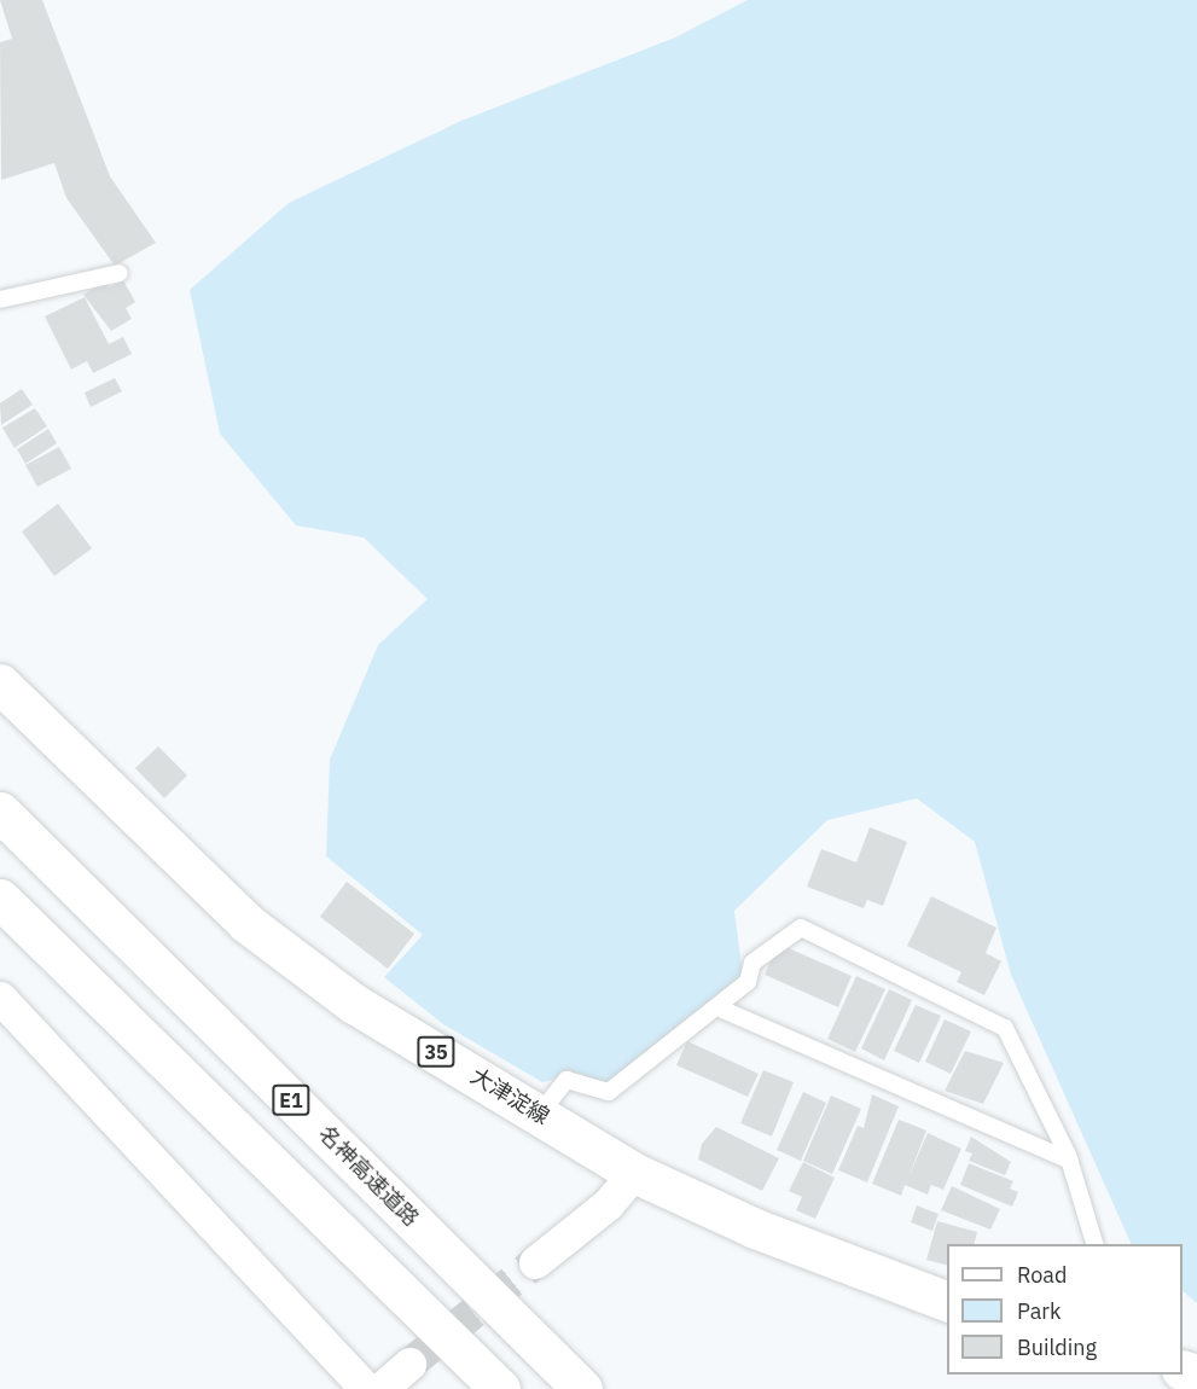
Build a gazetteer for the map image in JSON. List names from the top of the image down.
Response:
{
  "streets": {
    "main road": [
      "35",
      "大津淀線",
      "E1",
      "名神高速道路"
    ]
  },
  "legend": ["Road", "Park", "Building"]
}
